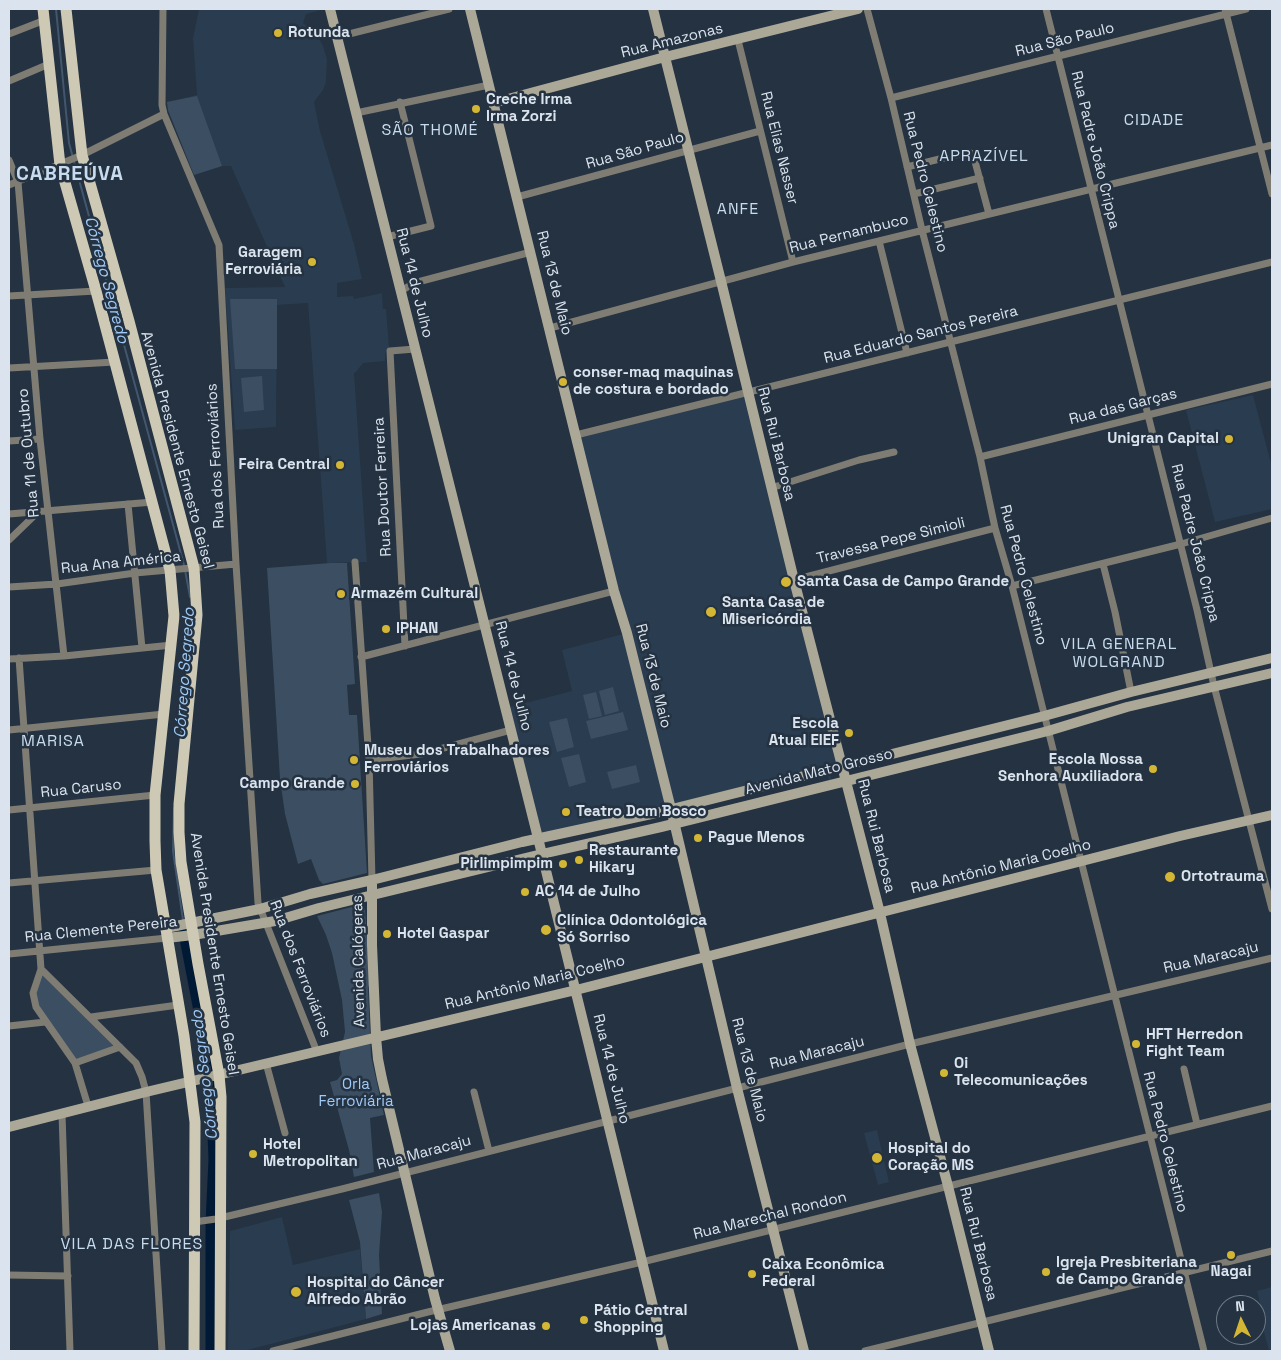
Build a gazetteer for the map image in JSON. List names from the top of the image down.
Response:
{
  "streets": {
    "main road": ["Avenida Presidente Ernesto Geisel"],
    "street": [
      "Rua São Paulo",
      "Rua Amazonas",
      "Rua Elias Nasser",
      "Rua Padre João Crippa",
      "Rua Pedro Celestino",
      "Rua Pernambuco",
      "Rua 14 de Julho",
      "Rua 13 de Maio",
      "Rua Eduardo Santos Pereira",
      "Rua das Garças",
      "Rua Rui Barbosa",
      "Rua 11 de Outubro",
      "Rua dos Ferroviários",
      "Rua Doutor Ferreira",
      "Travessa Pepe Simioli",
      "Rua Ana América",
      "Avenida Mato Grosso",
      "Rua Caruso",
      "Rua Antônio Maria Coelho",
      "Rua Clemente Pereira",
      "Rua Maracaju",
      "Avenida Calógeras",
      "Rua Marechal Rondon"
    ]
  },
  "crossings": [
    ["Rua São Paulo", "Rua Elias Nasser"],
    ["Rua São Paulo", "Rua Padre João Crippa"],
    ["Rua São Paulo", "Rua Pedro Celestino"],
    ["Rua São Paulo", "Rua 13 de Maio"],
    ["Rua São Paulo", "Rua Rui Barbosa"],
    ["Rua Amazonas", "Rua Elias Nasser"],
    ["Rua Amazonas", "Rua 13 de Maio"],
    ["Rua Amazonas", "Rua Rui Barbosa"],
    ["Rua Elias Nasser", "Rua Pernambuco"],
    ["Rua Padre João Crippa", "Rua Pernambuco"],
    ["Rua Padre João Crippa", "Rua Eduardo Santos Pereira"],
    ["Rua Padre João Crippa", "Rua das Garças"],
    ["Rua Padre João Crippa", "Avenida Mato Grosso"],
    ["Rua Padre João Crippa", "Rua Antônio Maria Coelho"],
    ["Rua Pedro Celestino", "Rua Pernambuco"],
    ["Rua Pedro Celestino", "Rua Eduardo Santos Pereira"],
    ["Rua Pedro Celestino", "Rua das Garças"],
    ["Rua Pedro Celestino", "Travessa Pepe Simioli"],
    ["Rua Pedro Celestino", "Avenida Mato Grosso"],
    ["Rua Pedro Celestino", "Rua Antônio Maria Coelho"],
    ["Rua Pedro Celestino", "Rua Maracaju"],
    ["Rua Pedro Celestino", "Rua Marechal Rondon"],
    ["Rua Pernambuco", "Rua 13 de Maio"],
    ["Rua Pernambuco", "Rua Rui Barbosa"],
    ["Rua 14 de Julho", "Rua Doutor Ferreira"],
    ["Rua 14 de Julho", "Avenida Mato Grosso"],
    ["Rua 14 de Julho", "Rua Antônio Maria Coelho"],
    ["Rua 14 de Julho", "Rua Maracaju"],
    ["Rua 14 de Julho", "Rua Marechal Rondon"],
    ["Rua 13 de Maio", "Rua Eduardo Santos Pereira"],
    ["Rua 13 de Maio", "Avenida Mato Grosso"],
    ["Rua 13 de Maio", "Rua Antônio Maria Coelho"],
    ["Rua 13 de Maio", "Rua Maracaju"],
    ["Rua 13 de Maio", "Rua Marechal Rondon"],
    ["Rua Eduardo Santos Pereira", "Rua Rui Barbosa"],
    ["Rua Rui Barbosa", "Travessa Pepe Simioli"],
    ["Rua Rui Barbosa", "Avenida Mato Grosso"],
    ["Rua Rui Barbosa", "Rua Antônio Maria Coelho"],
    ["Rua Rui Barbosa", "Rua Maracaju"],
    ["Rua Rui Barbosa", "Rua Marechal Rondon"],
    ["Avenida Presidente Ernesto Geisel", "Rua Ana América"],
    ["Avenida Presidente Ernesto Geisel", "Rua Antônio Maria Coelho"],
    ["Avenida Presidente Ernesto Geisel", "Rua Clemente Pereira"],
    ["Avenida Presidente Ernesto Geisel", "Rua Maracaju"],
    ["Rua 11 de Outubro", "Rua Ana América"],
    ["Rua dos Ferroviários", "Rua Ana América"],
    ["Rua dos Ferroviários", "Rua Antônio Maria Coelho"],
    ["Rua dos Ferroviários", "Rua Clemente Pereira"],
    ["Avenida Mato Grosso", "Rua Clemente Pereira"],
    ["Avenida Mato Grosso", "Avenida Calógeras"],
    ["Rua Antônio Maria Coelho", "Avenida Calógeras"],
    ["Rua Clemente Pereira", "Avenida Calógeras"],
    ["Rua Maracaju", "Avenida Calógeras"],
    ["Avenida Calógeras", "Rua Marechal Rondon"]
  ],
  "districts": [
    "CIDADE",
    "SÃO THOMÉ",
    "APRAZÍVEL",
    "CABREÚVA",
    "ANFE",
    "VILA GENERAL WOLGRAND",
    "MARISA",
    "VILA DAS FLORES"
  ],
  "water": ["Córrego Segredo"],
  "parks": ["Orla Ferroviária"],
  "places": [
    "Rotunda",
    "Creche Irma Irma Zorzi",
    "Garagem Ferroviária",
    "conser-maq maquinas de costura e bordado",
    "Unigran Capital",
    "Feira Central",
    "Santa Casa de Campo Grande",
    "Armazém Cultural",
    "Santa Casa de Misericórdia",
    "IPHAN",
    "Escola Atual EIEF",
    "Museu dos Trabalhadores Ferroviários",
    "Escola Nossa Senhora Auxiliadora",
    "Campo Grande",
    "Teatro Dom Bosco",
    "Pague Menos",
    "Restaurante Hikary",
    "Pirlimpimpim",
    "Ortotrauma",
    "AC 14 de Julho",
    "Clínica Odontológica Só Sorriso",
    "Hotel Gaspar",
    "HFT Herredon Fight Team",
    "Oi Telecomunicações",
    "Hotel Metropolitan",
    "Hospital do Coração MS",
    "Nagai",
    "Igreja Presbiteriana de Campo Grande",
    "Caixa Econômica Federal",
    "Hospital do Câncer Alfredo Abrão",
    "Pátio Central Shopping",
    "Lojas Americanas"
  ],
  "north": "top"
}
